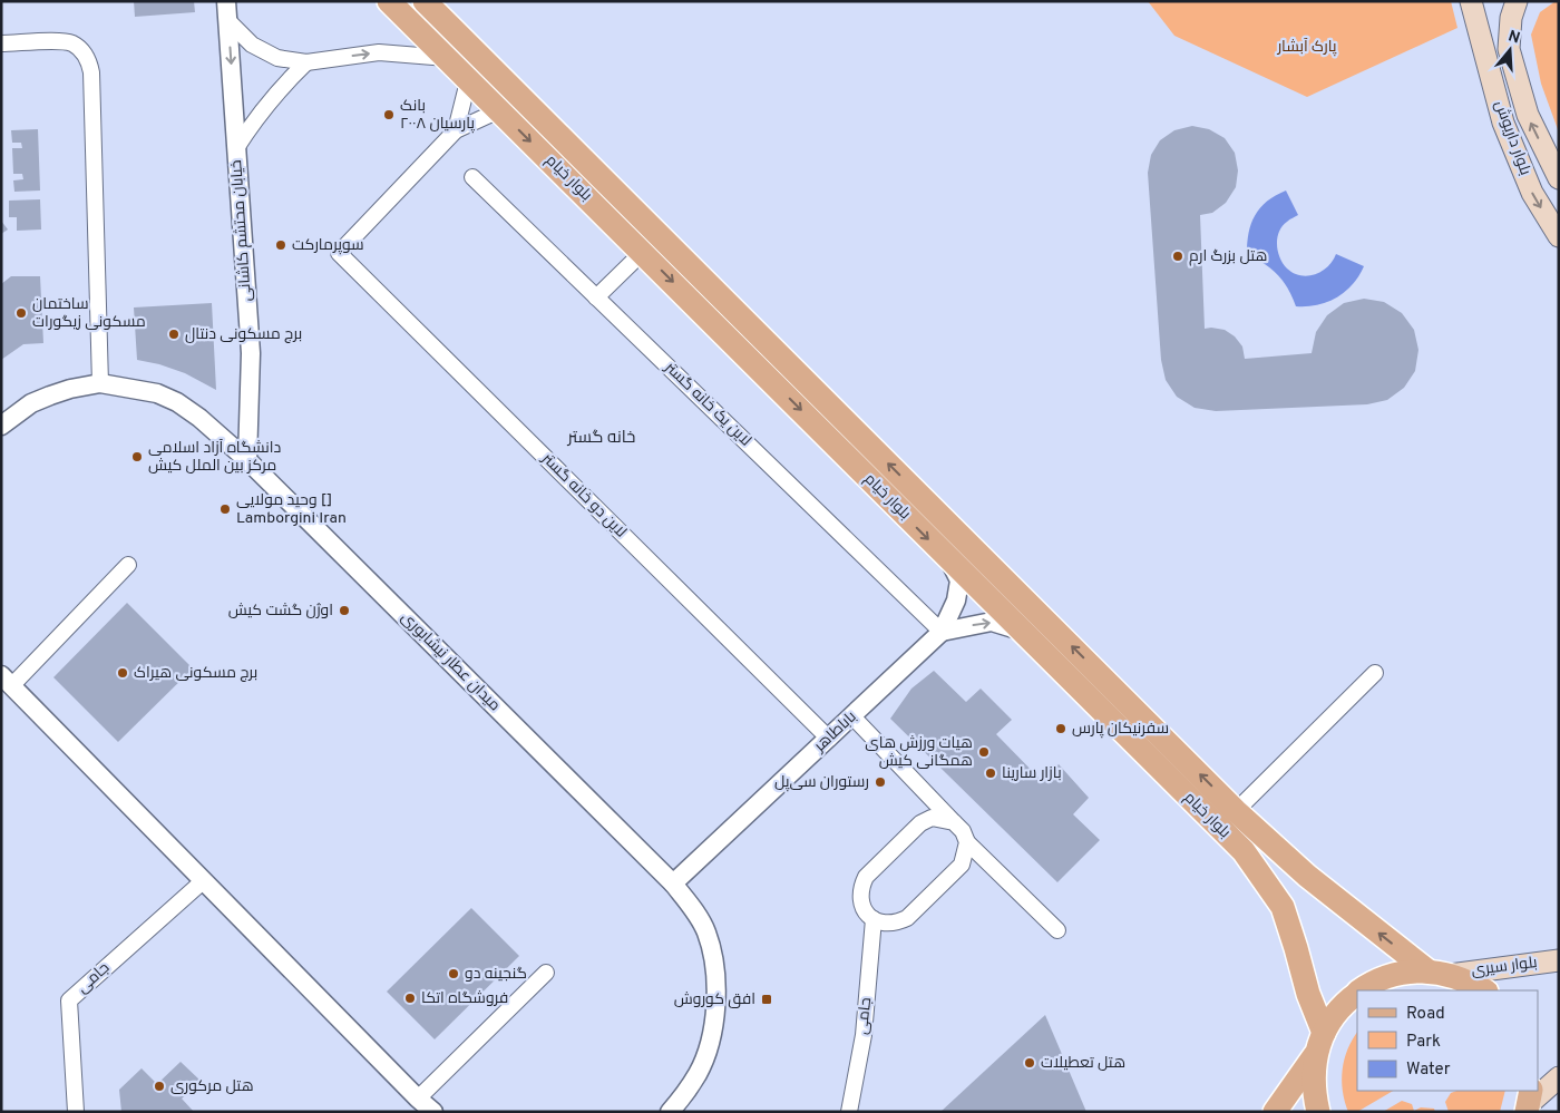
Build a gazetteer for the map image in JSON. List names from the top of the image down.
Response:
{
  "streets": {
    "main road": ["بلوار داریوش", "بلوار خیام", "بلوار سیری"],
    "street": [
      "خیابان محتشم کاشانی",
      "لاین یک خانه گستر",
      "لاین دو خانه گستر",
      "میدان عطار نیشابوری",
      "باباطاهر",
      "جامی"
    ]
  },
  "crossings": [
    ["بلوار خیام", "باباطاهر"],
    ["بلوار خیام", "بلوار سیری"],
    ["خیابان محتشم کاشانی", "میدان عطار نیشابوری"],
    ["لاین یک خانه گستر", "باباطاهر"],
    ["لاین دو خانه گستر", "باباطاهر"],
    ["میدان عطار نیشابوری", "باباطاهر"]
  ],
  "districts": ["خانه گستر"],
  "parks": ["پارک آبشار"],
  "places": {
    "other": [
      "بانک پارسیان ۲۰۰۸",
      "سوپرمارکت",
      "هتل بزرگ ارم",
      "ساختمان مسکونی زیگورات",
      "برج مسکونی دنتال",
      "دانشگاه آزاد اسلامی مرکز بین الملل کیش",
      "وحید مولایی [] Lamborgini Iran",
      "اوژن گشت كيش",
      "برج مسکونی هیراک",
      "سفرنیکان پارس",
      "هیات ورزش های همگانی کیش",
      "بازار سارینا",
      "رستوران سی‌پل",
      "گنجینه دو",
      "فروشگاه اتکا",
      "هتل تعطیلات",
      "هتل مرکوری"
    ],
    "transit": ["افق کوروش"]
  },
  "legend": ["Road", "Park", "Water"],
  "north": "top"
}
